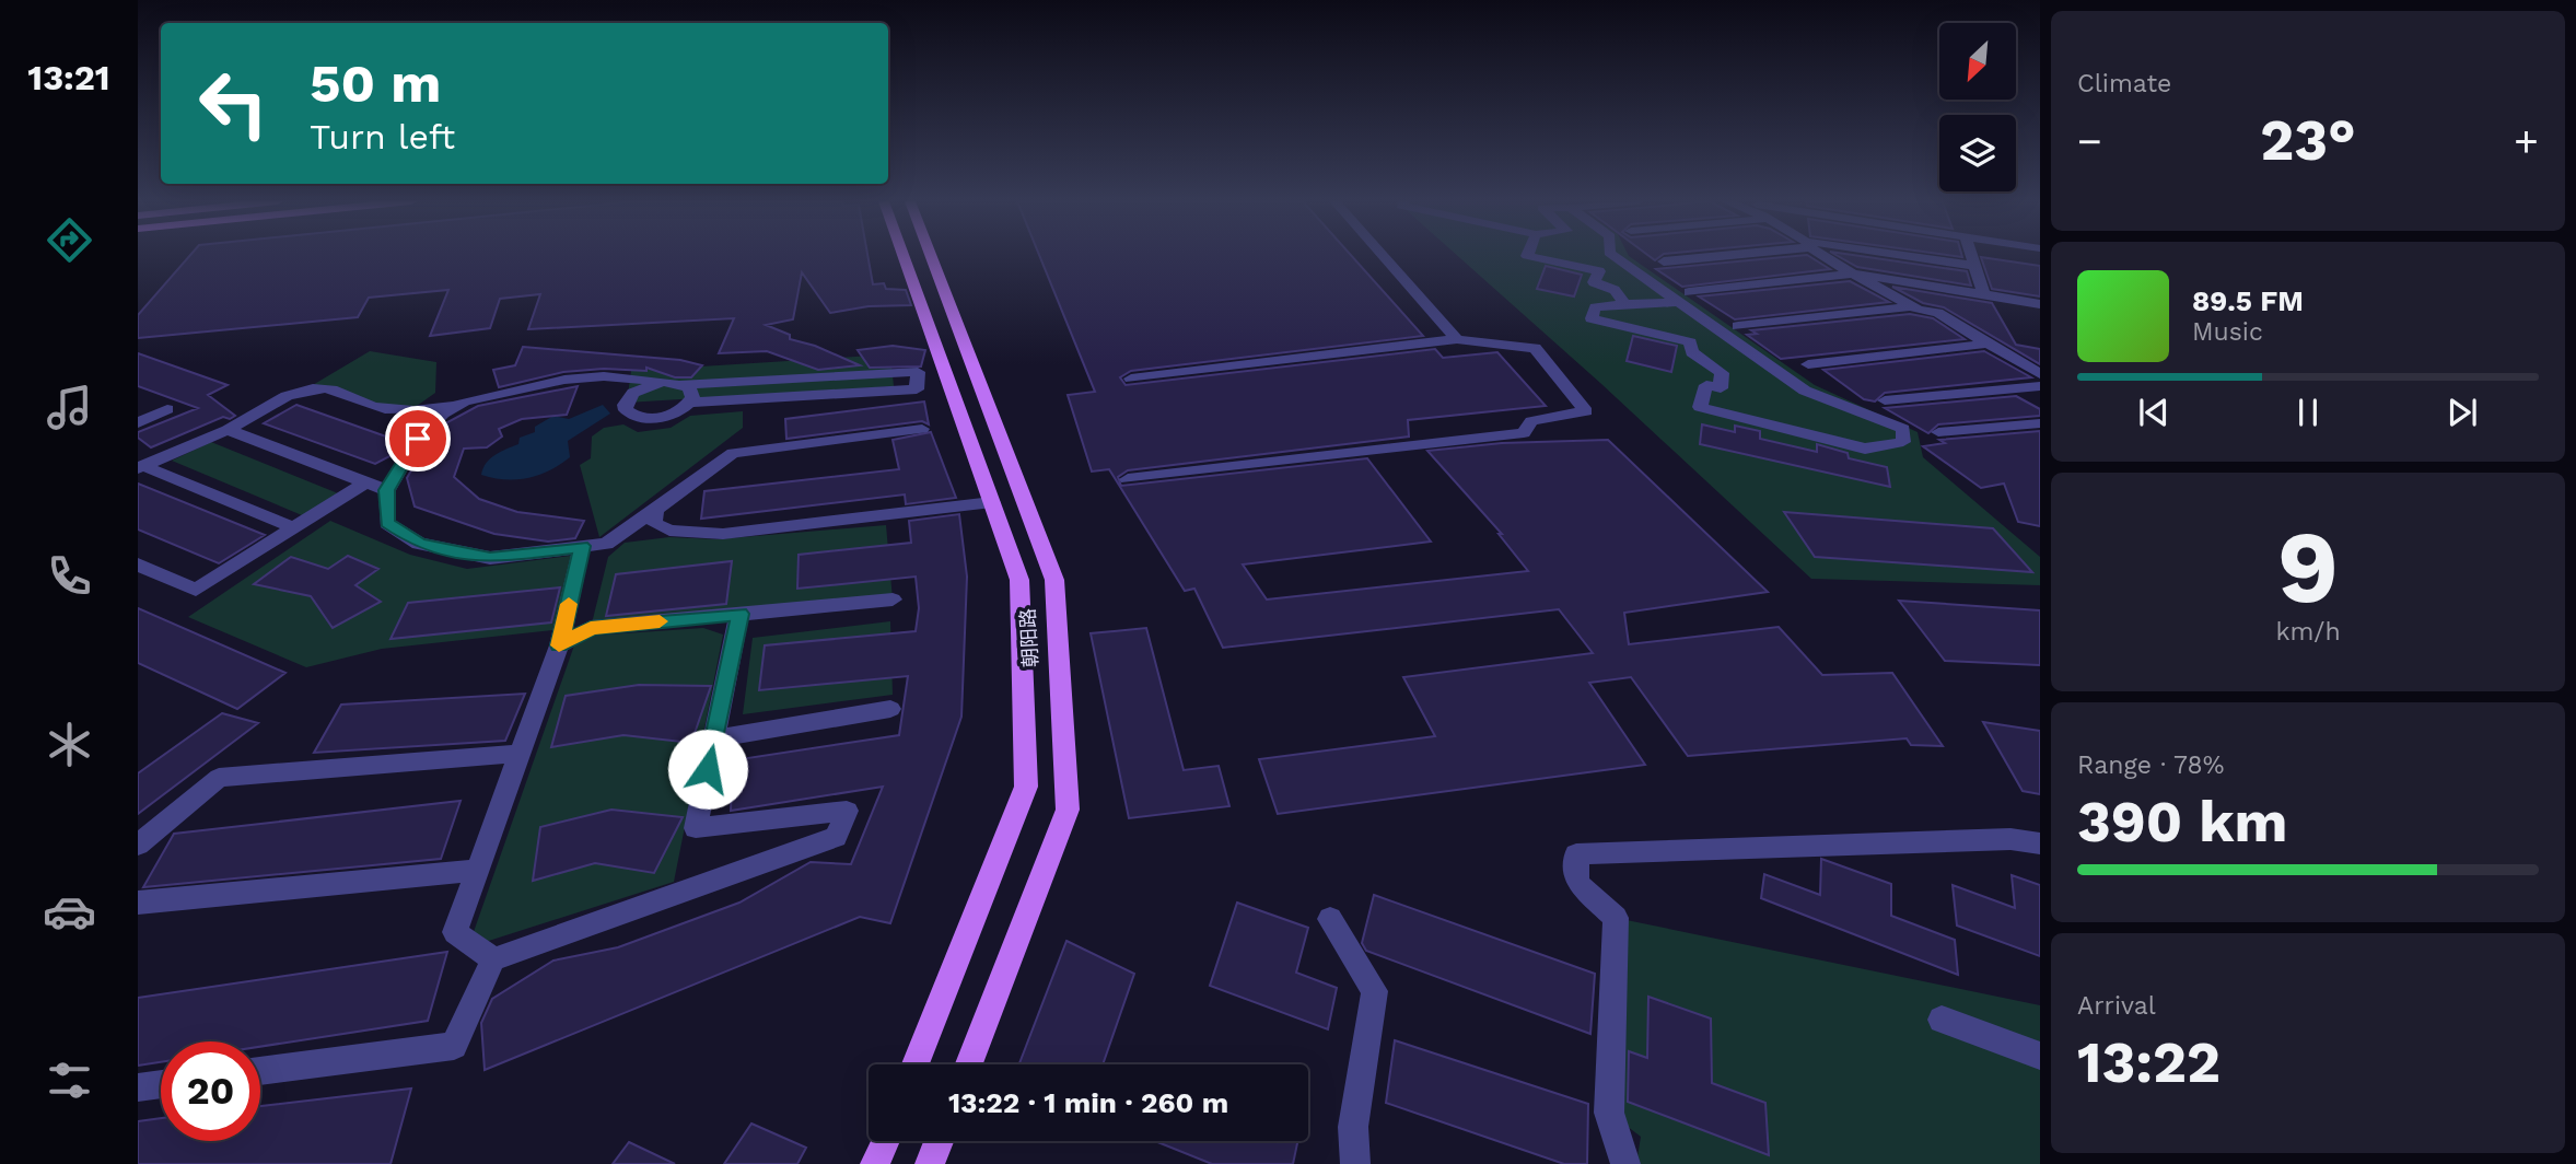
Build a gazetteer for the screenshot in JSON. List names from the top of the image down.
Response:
{
  "streets": {
    "main road": ["朝阳路"]
  },
  "north": "bottom left",
  "page": {
    "tabs": "13:21",
    "tile": [
      "Climate",
      ["9", "km/h"],
      ["Range · 78%", "390 km"],
      ["Arrival", "13:22"]
    ],
    "turn": ["50 m", "Turn left"],
    "heat": ["−", "23°", "+"],
    "song": ["89.5 FM", "Music"],
    "limit": "20",
    "trip": "13:22 · 1 min · 260 m"
  }
}
